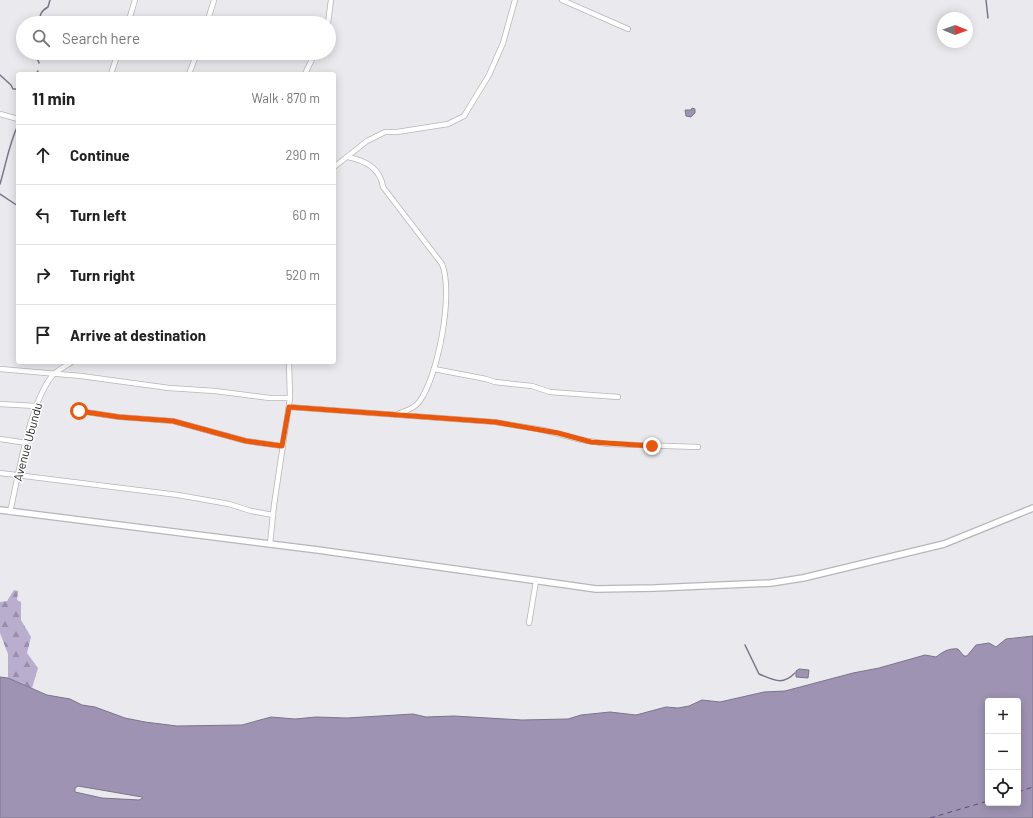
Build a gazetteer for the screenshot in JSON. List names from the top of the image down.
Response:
{
  "streets": {
    "street": ["Avenue Ubundu"]
  },
  "north": "right",
  "page": {
    "search": "Search here",
    "heading": ["11 min", "Walk · 870 m"],
    "list": [
      ["Continue", "290 m"],
      ["Turn left", "60 m"],
      ["Turn right", "520 m"],
      "Arrive at destination"
    ],
    "map_buttons": ["+", "−"]
  }
}
